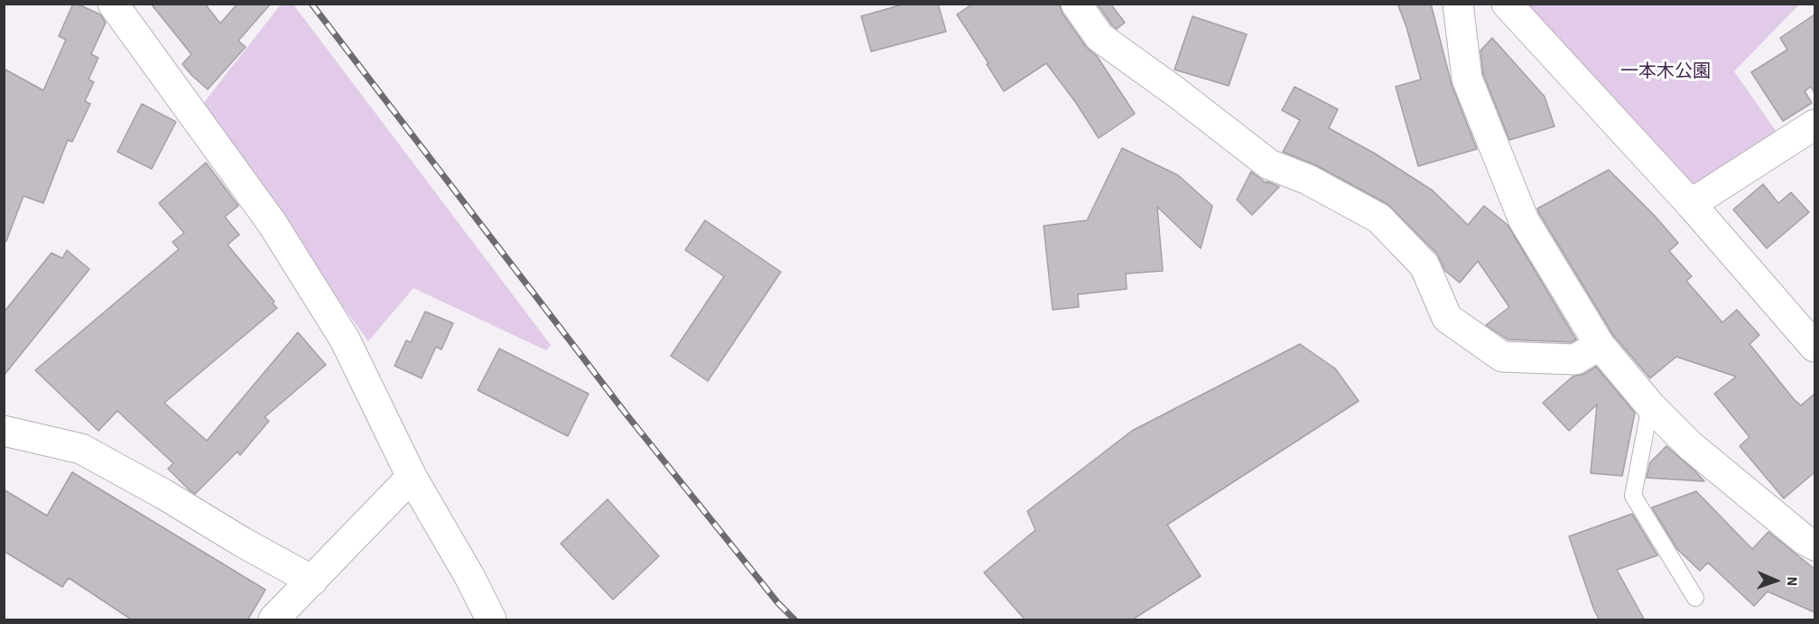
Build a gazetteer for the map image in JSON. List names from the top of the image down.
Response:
{
  "parks": ["一本木公園"],
  "north": "right"
}
